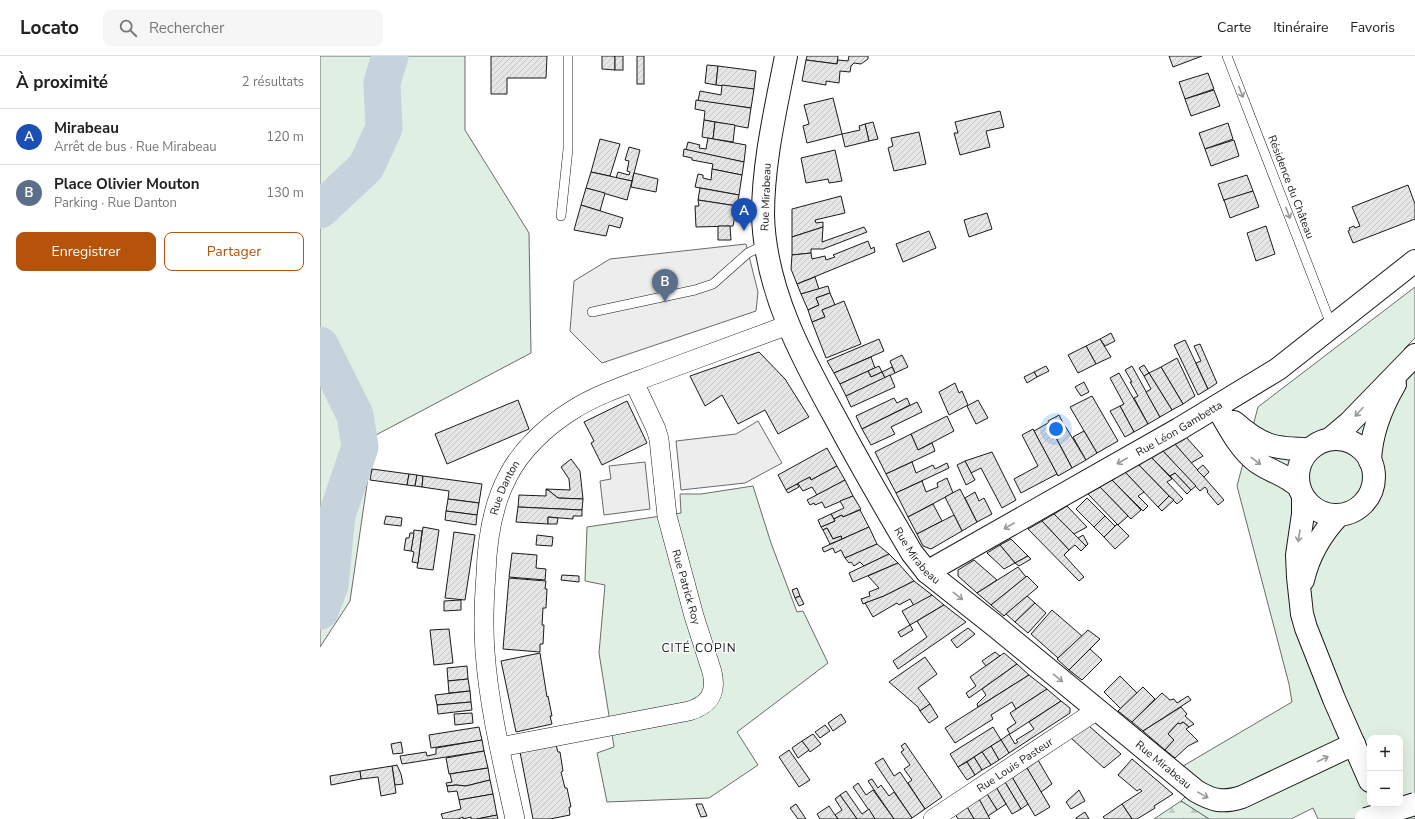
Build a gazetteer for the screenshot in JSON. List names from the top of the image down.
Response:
{
  "streets": {
    "main road": ["Rue Mirabeau", "Rue Léon Gambetta"],
    "street": ["Rue Danton", "Rue Patrick Roy", "Rue Louis Pasteur"],
    "lane": ["Résidence du Château"]
  },
  "crossings": [
    ["Résidence du Château", "Rue Léon Gambetta"],
    ["Rue Mirabeau", "Rue Léon Gambetta"],
    ["Rue Mirabeau", "Rue Danton"],
    ["Rue Mirabeau", "Rue Louis Pasteur"],
    ["Rue Danton", "Rue Patrick Roy"]
  ],
  "one_way": ["Résidence du Château", "Rue Mirabeau", "Rue Léon Gambetta"],
  "districts": ["CITÉ COPIN"],
  "page": {
    "header": "Locato",
    "search": "Rechercher",
    "nav": ["Carte", "Itinéraire", "Favoris"],
    "heading": ["À proximité", "2 résultats"],
    "list": [
      {
        "mark": "A",
        "name": "Mirabeau",
        "note": "Arrêt de bus · Rue Mirabeau",
        "value": "120 m"
      },
      {
        "mark": "B",
        "name": "Place Olivier Mouton",
        "note": "Parking · Rue Danton",
        "value": "130 m"
      }
    ],
    "pins": ["A", "B"],
    "buttons": ["Enregistrer", "Partager"],
    "map_buttons": ["+", "−"]
  }
}
